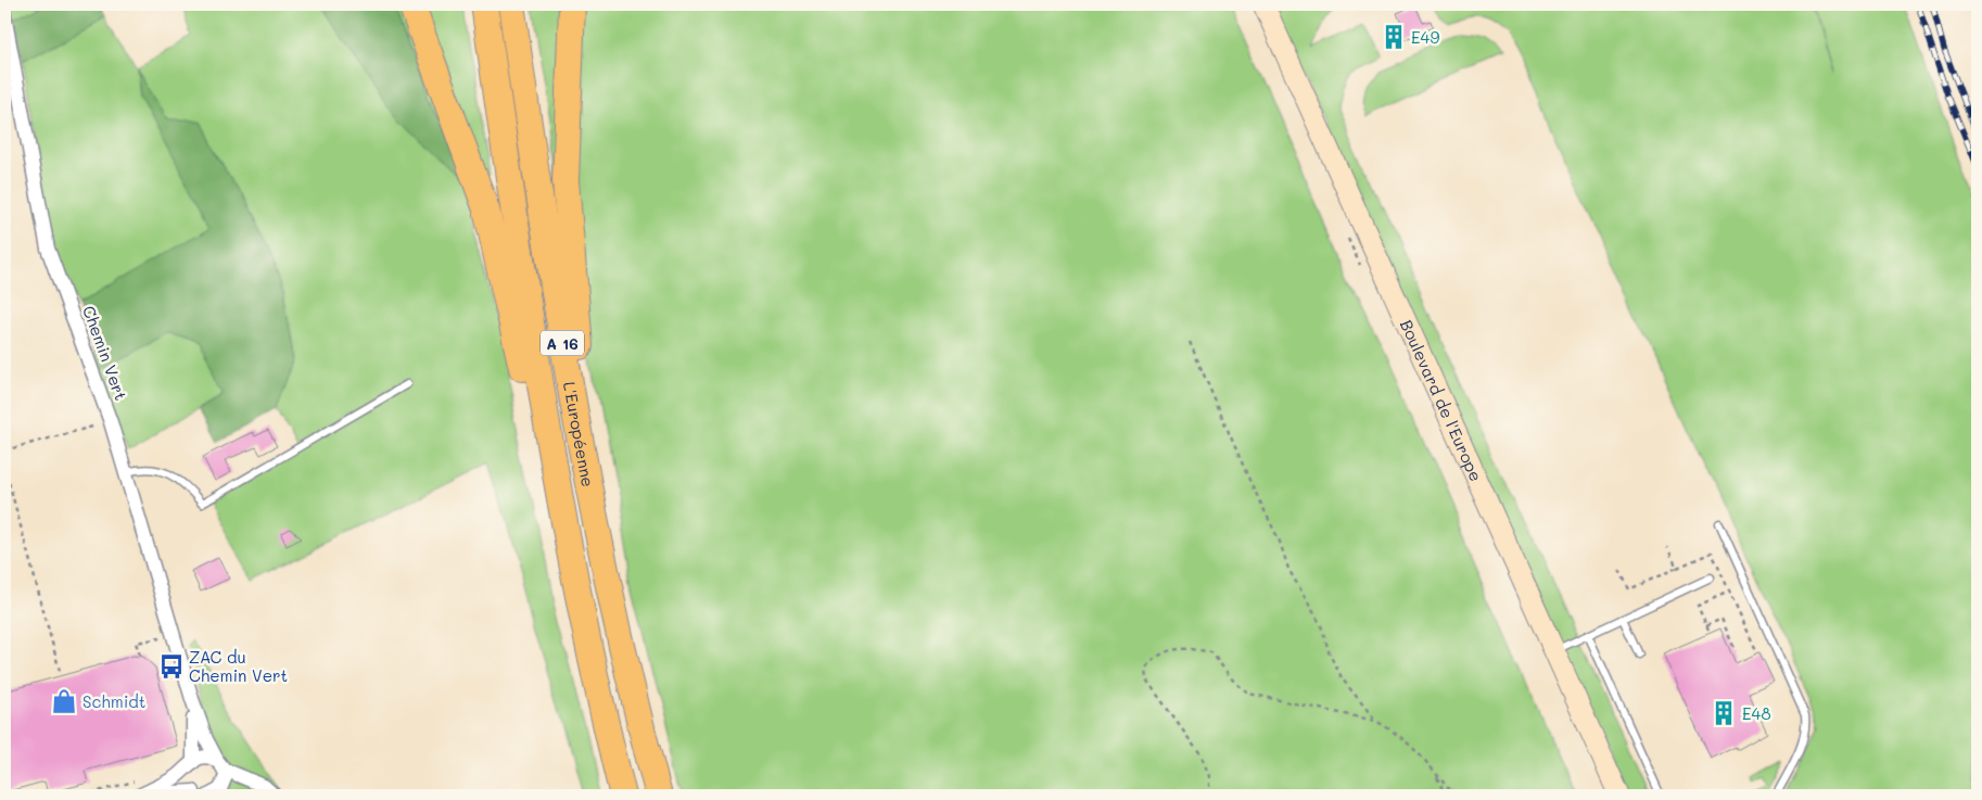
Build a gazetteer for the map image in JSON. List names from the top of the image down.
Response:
{
  "streets": {
    "highway": ["A 16", "L'Européenne"],
    "main road": ["Boulevard de l'Europe"],
    "street": ["Chemin Vert"]
  },
  "places": {
    "building": ["E49", "E48"],
    "bus stop": ["ZAC du Chemin Vert"],
    "shop": ["Schmidt"]
  }
}
